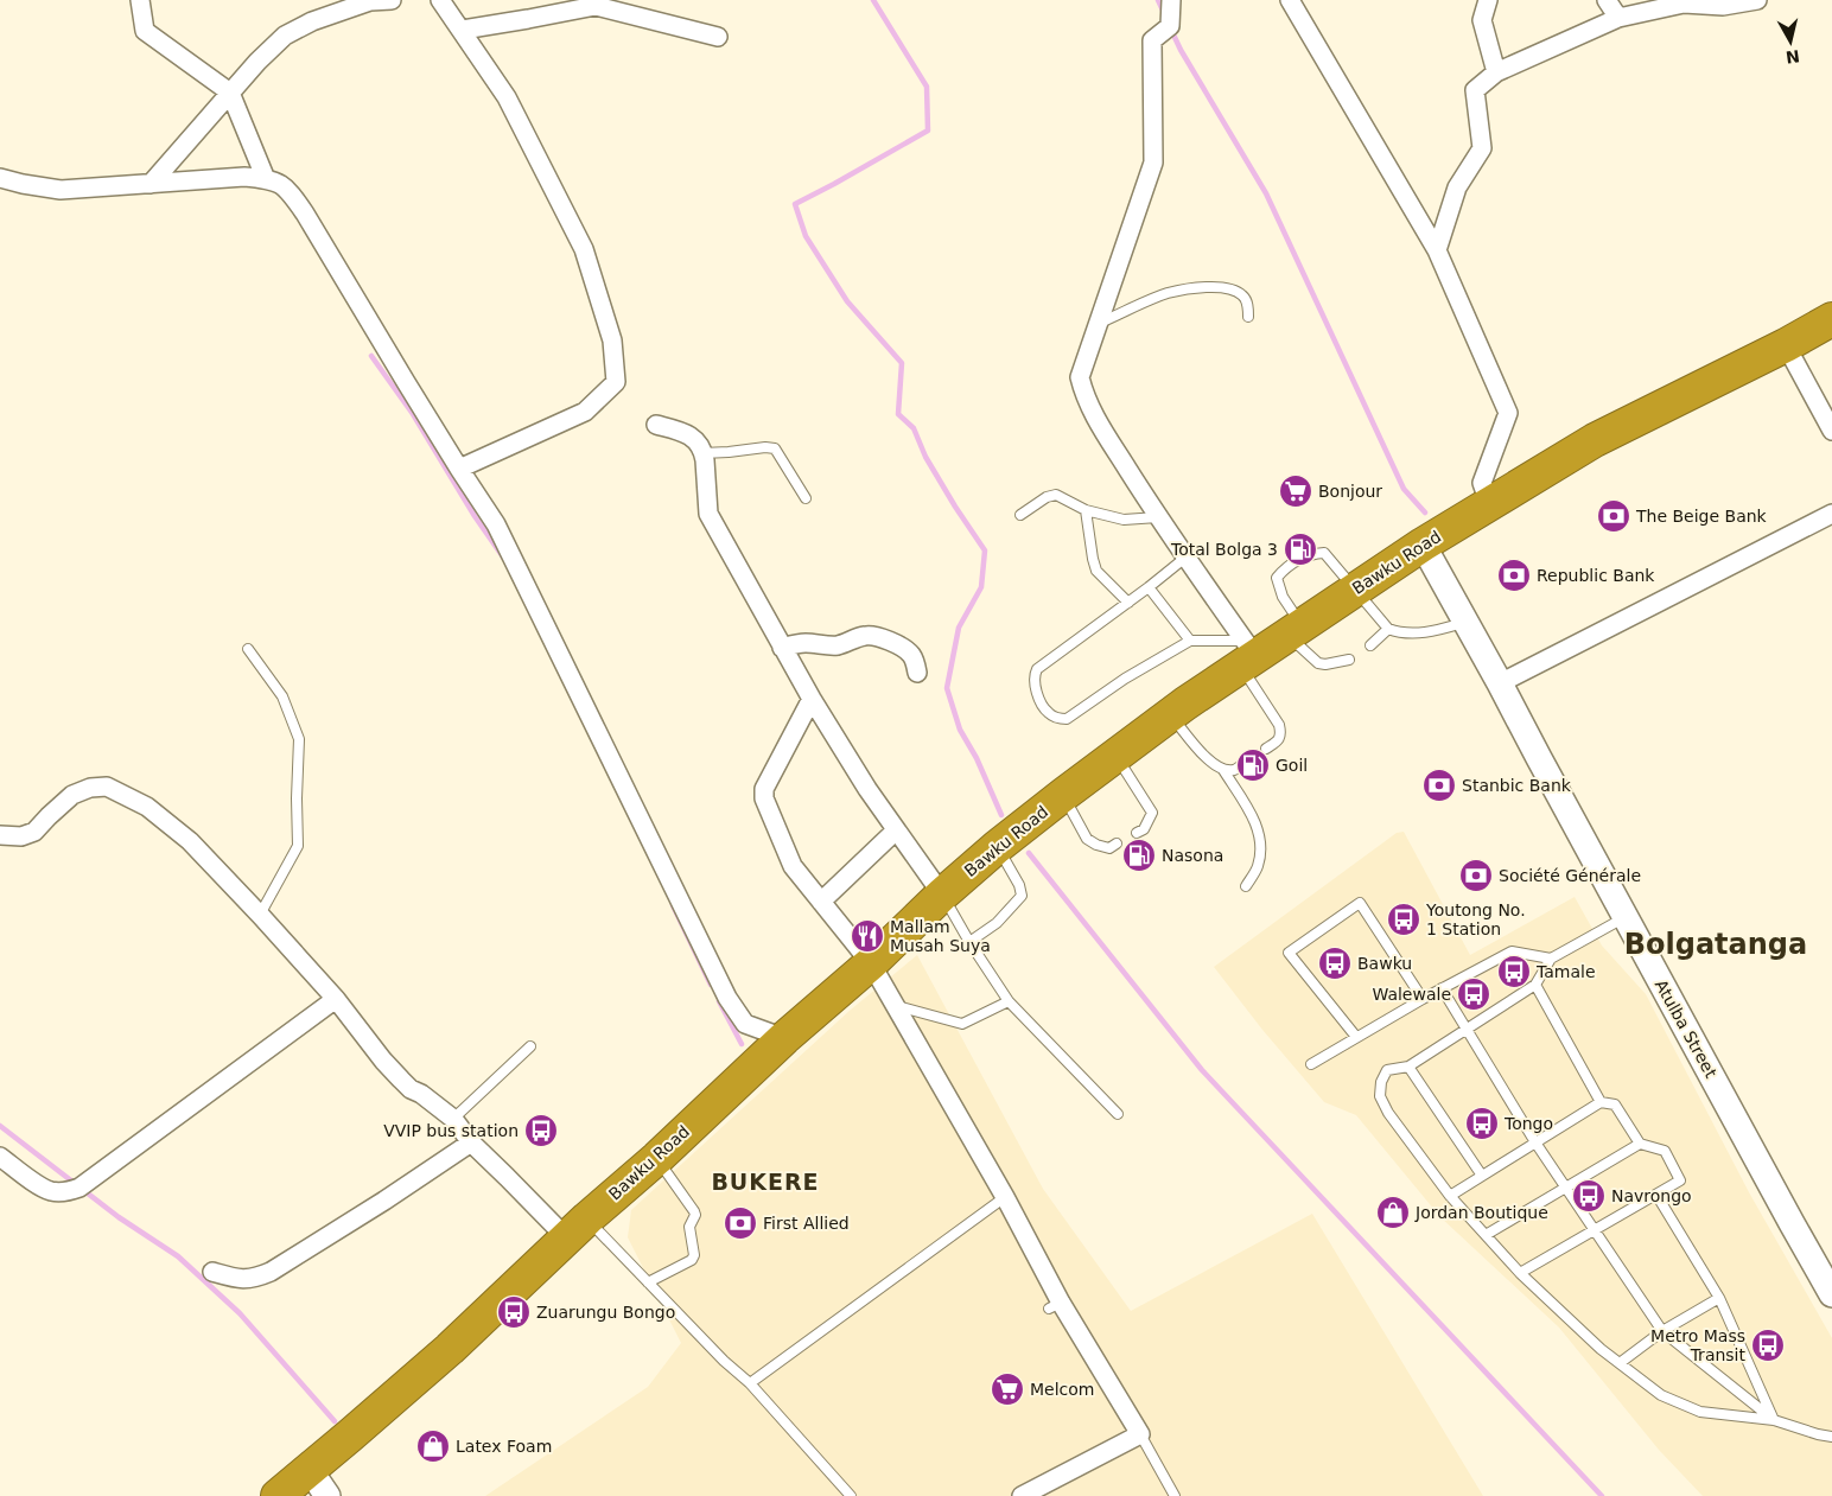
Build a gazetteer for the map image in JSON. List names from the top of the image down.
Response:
{
  "streets": {
    "highway": ["Bawku Road"],
    "street": ["Atulba Street"]
  },
  "crossings": [
    ["Bawku Road", "Atulba Street"]
  ],
  "districts": ["Bolgatanga", "BUKERE"],
  "places": {
    "supermarket": ["Bonjour", "Melcom"],
    "bank": [
      "The Beige Bank",
      "Republic Bank",
      "Stanbic Bank",
      "Société Générale",
      "First Allied"
    ],
    "fuel station": ["Total Bolga 3", "Goil", "Nasona"],
    "bus stop": [
      "Youtong No. 1 Station",
      "Bawku",
      "Tamale",
      "Walewale",
      "Tongo",
      "VVIP bus station",
      "Navrongo",
      "Zuarungu Bongo",
      "Metro Mass Transit"
    ],
    "restaurant": ["Mallam Musah Suya"],
    "shop": ["Jordan Boutique", "Latex Foam"]
  },
  "north": "bottom"
}
